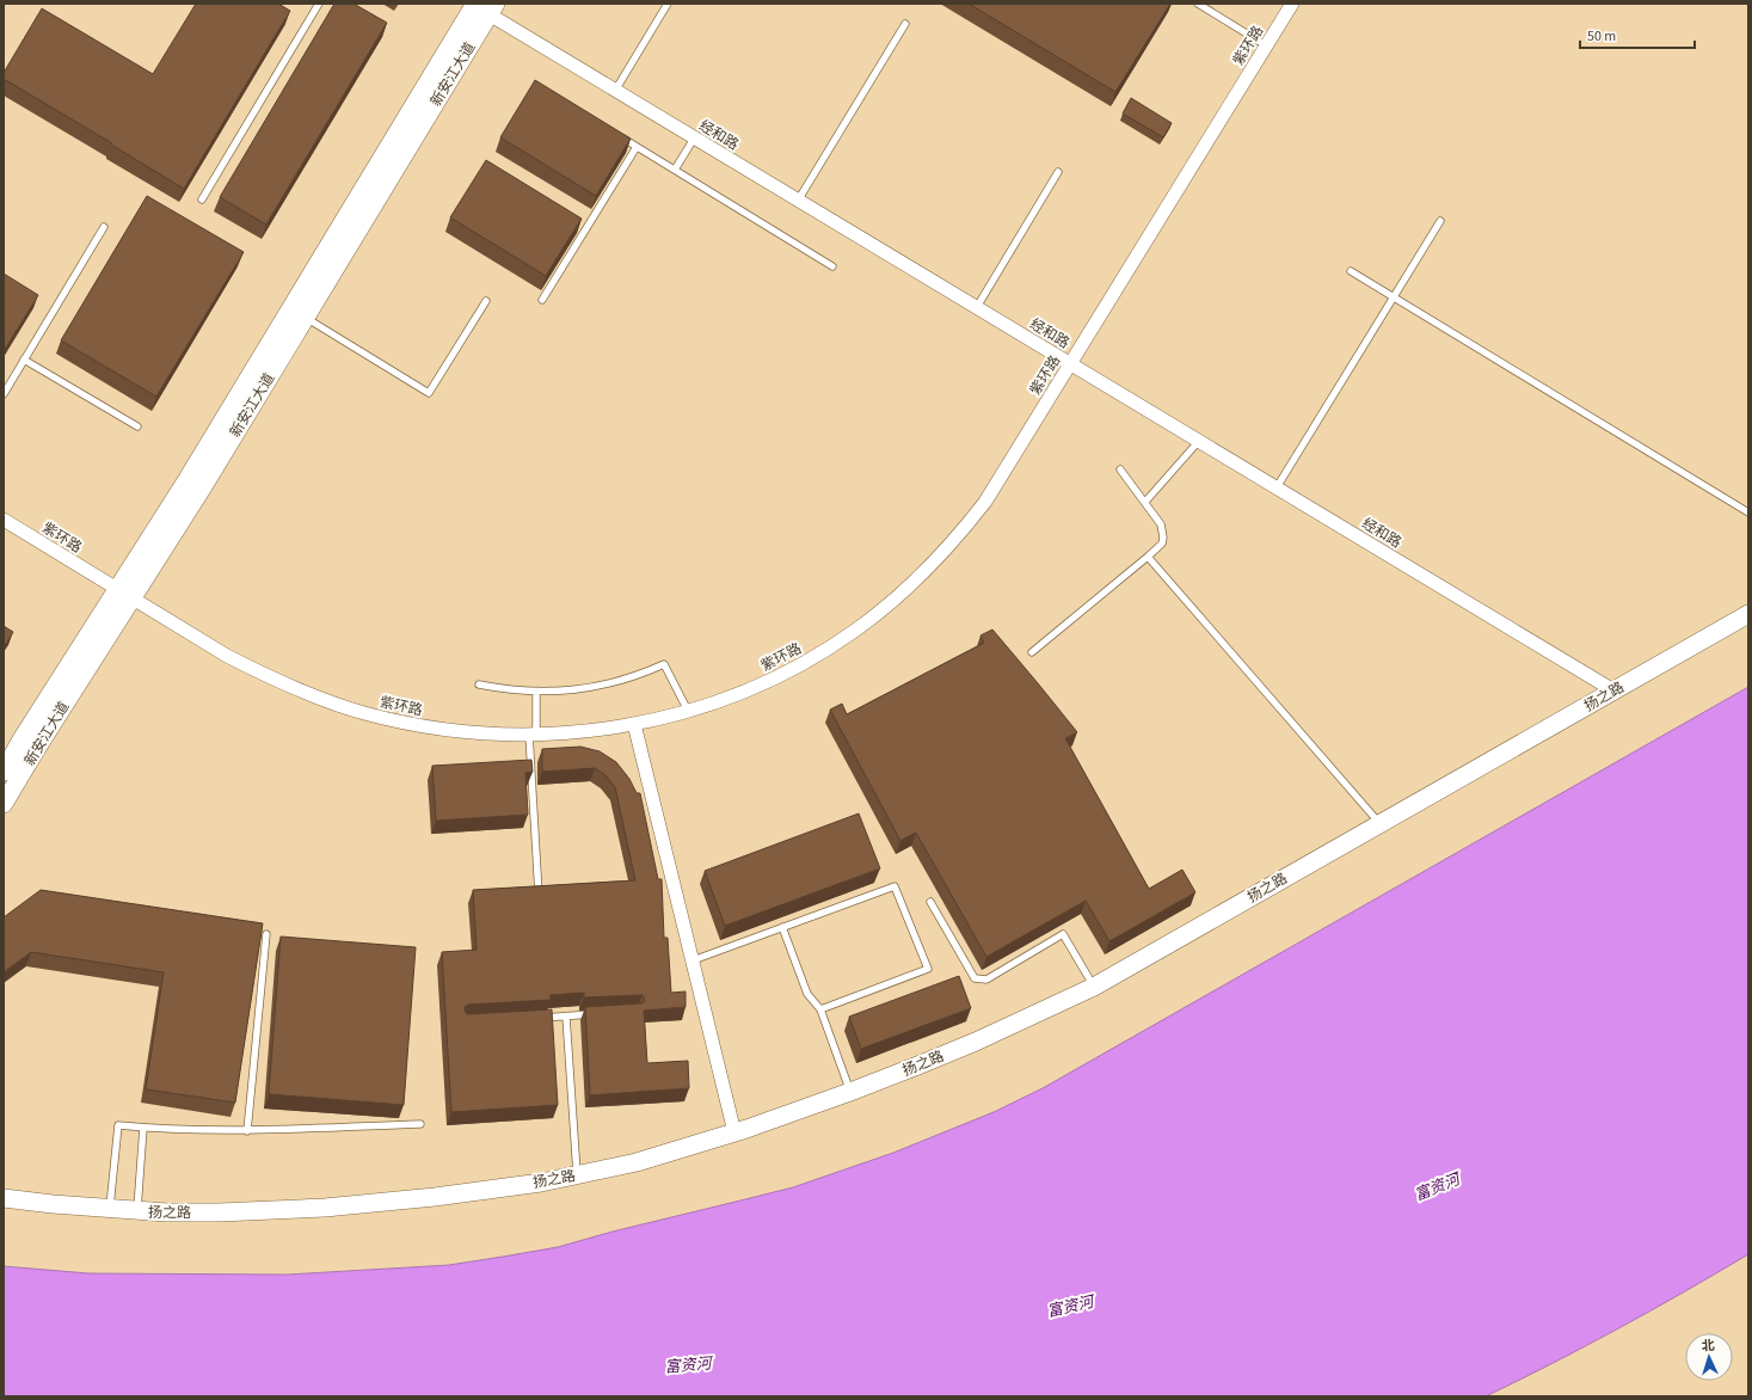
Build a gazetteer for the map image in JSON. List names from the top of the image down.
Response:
{
  "streets": {
    "street": [
      "紫环路",
      "新安江大道",
      "经和路",
      "扬之路"
    ]
  },
  "crossings": [
    ["紫环路", "新安江大道"],
    ["紫环路", "经和路"],
    ["新安江大道", "经和路"],
    ["经和路", "扬之路"]
  ],
  "water": ["富资河"],
  "scale_bar": "50 m",
  "north": "top"
}
